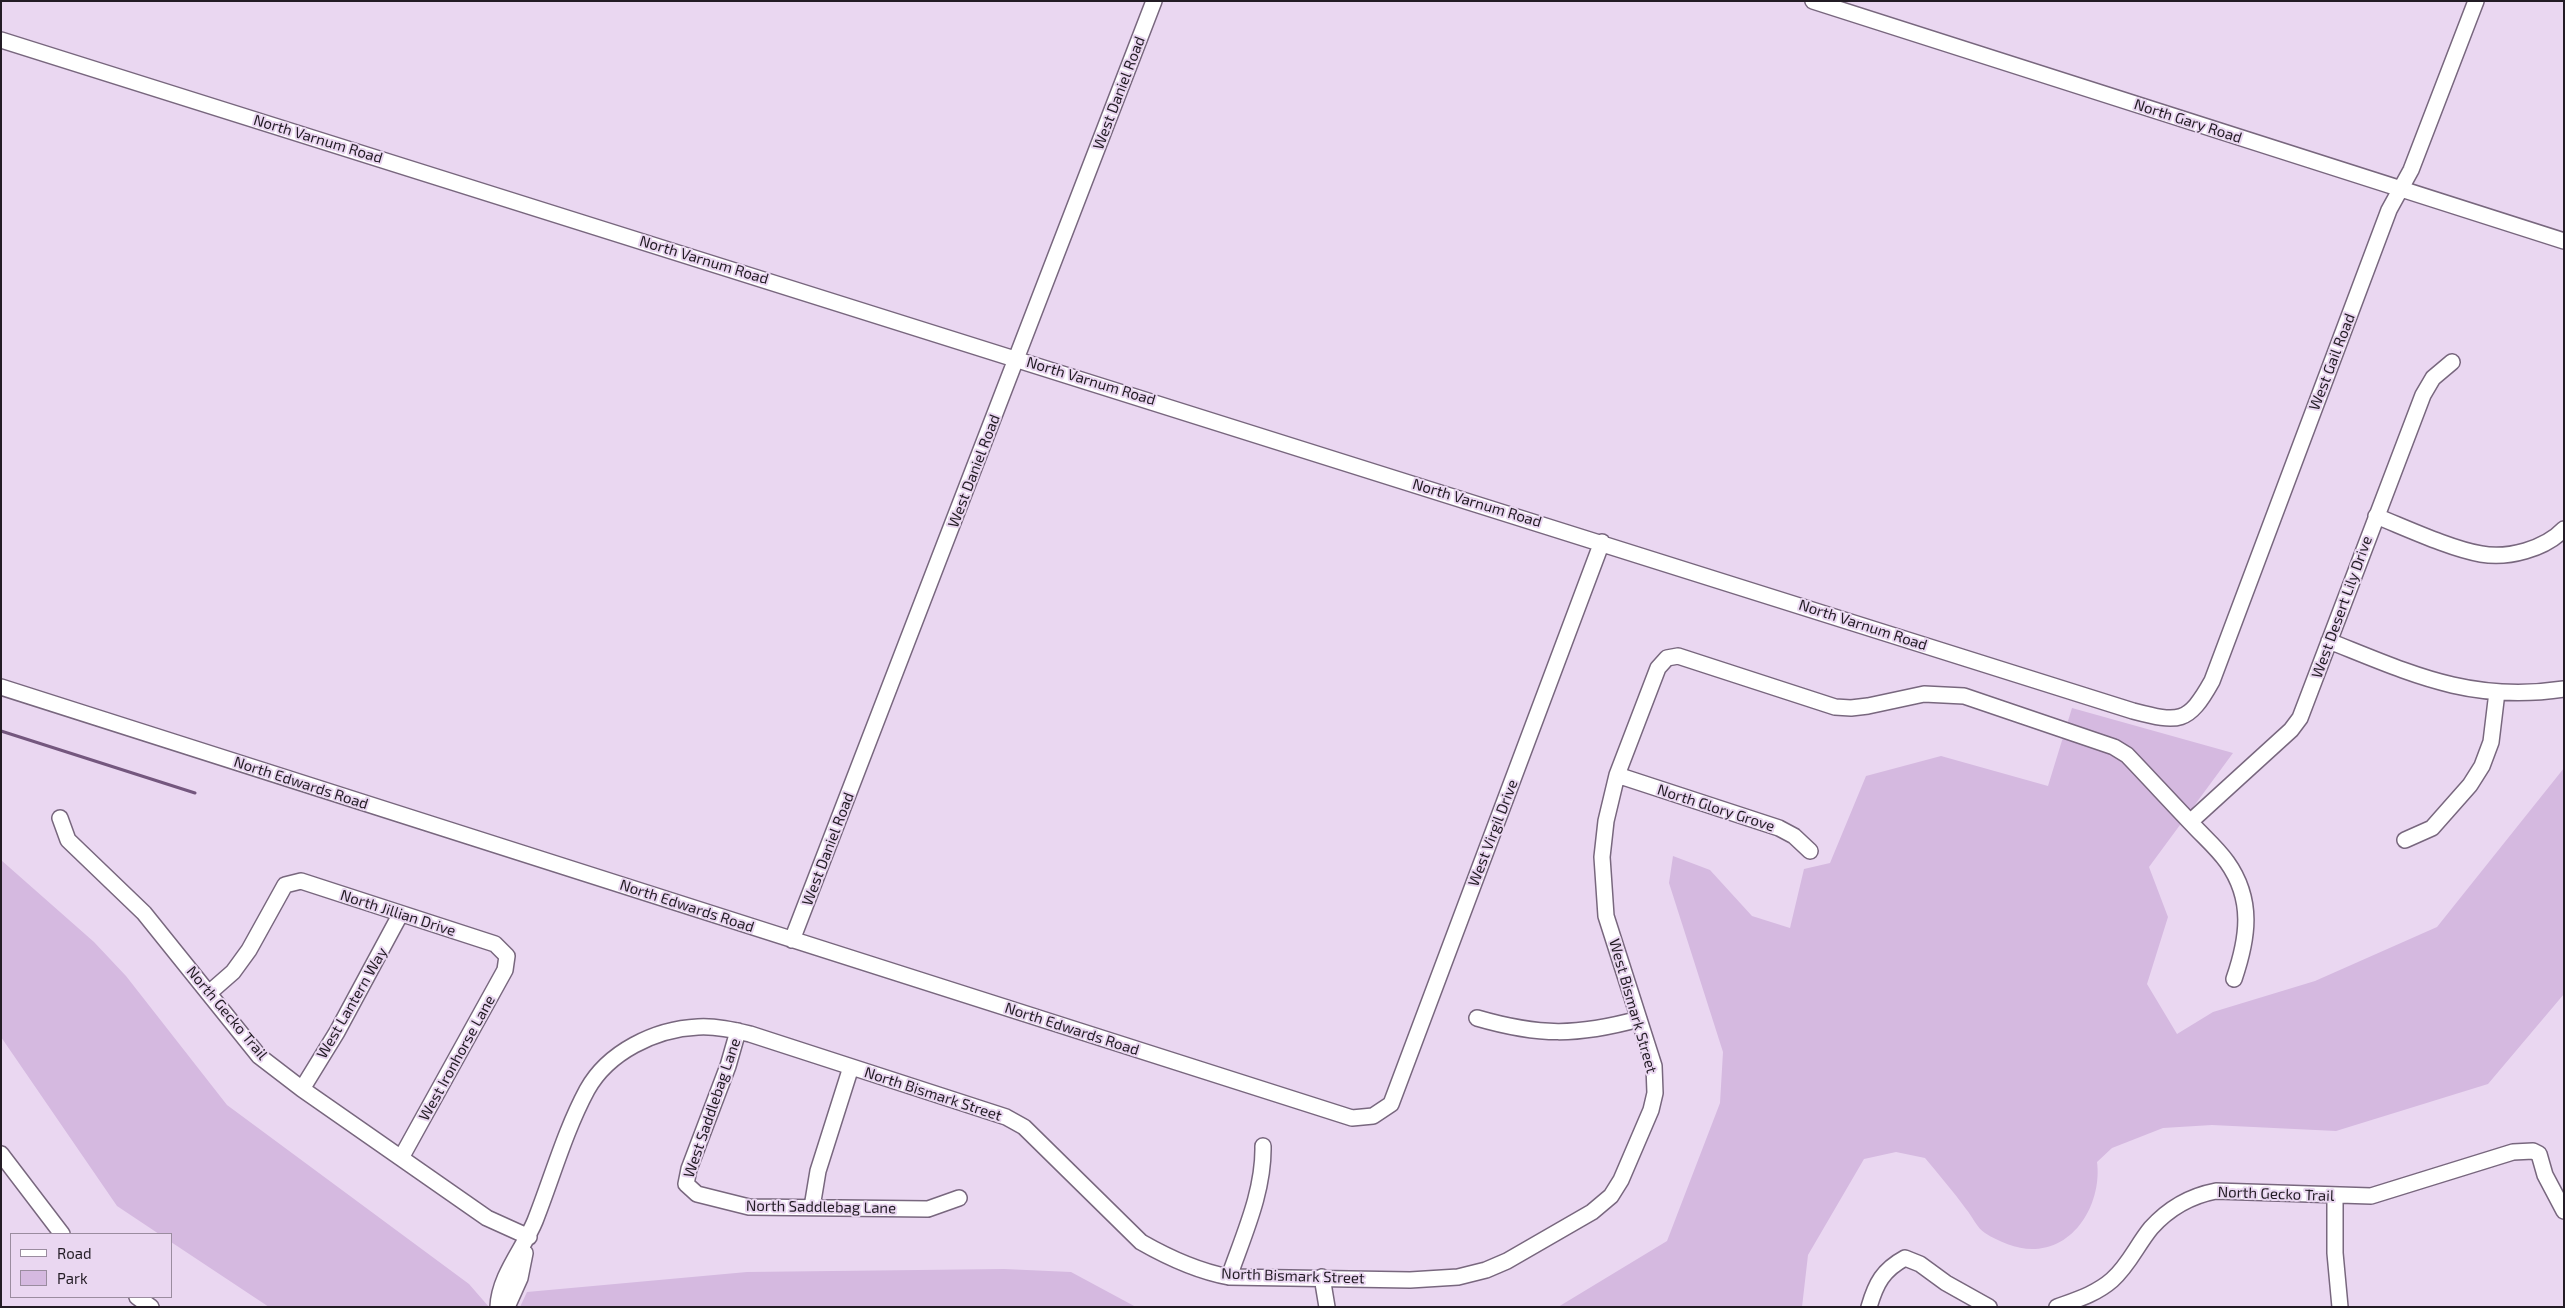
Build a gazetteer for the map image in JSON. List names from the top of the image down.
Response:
{
  "streets": {
    "street": [
      "West Daniel Road",
      "North Gary Road",
      "North Varnum Road",
      "West Gail Road",
      "West Desert Lily Drive",
      "North Edwards Road",
      "North Glory Grove",
      "West Virgil Drive",
      "North Jillian Drive",
      "West Lantern Way",
      "West Bismark Street",
      "North Gecko Trail",
      "West Ironhorse Lane",
      "North Bismark Street",
      "West Saddlebag Lane",
      "North Saddlebag Lane"
    ]
  },
  "crossings": [
    ["West Daniel Road", "North Varnum Road"],
    ["West Daniel Road", "North Edwards Road"],
    ["North Gary Road", "West Gail Road"],
    ["North Varnum Road", "West Gail Road"],
    ["North Varnum Road", "West Virgil Drive"],
    ["West Desert Lily Drive", "West Bismark Street"],
    ["North Edwards Road", "West Virgil Drive"],
    ["North Glory Grove", "West Bismark Street"],
    ["North Jillian Drive", "West Lantern Way"],
    ["North Jillian Drive", "North Gecko Trail"],
    ["North Jillian Drive", "West Ironhorse Lane"],
    ["West Lantern Way", "North Gecko Trail"],
    ["West Bismark Street", "North Bismark Street"],
    ["North Gecko Trail", "West Ironhorse Lane"],
    ["North Gecko Trail", "North Bismark Street"],
    ["North Bismark Street", "West Saddlebag Lane"],
    ["West Saddlebag Lane", "North Saddlebag Lane"]
  ],
  "legend": ["Road", "Park"]
}
